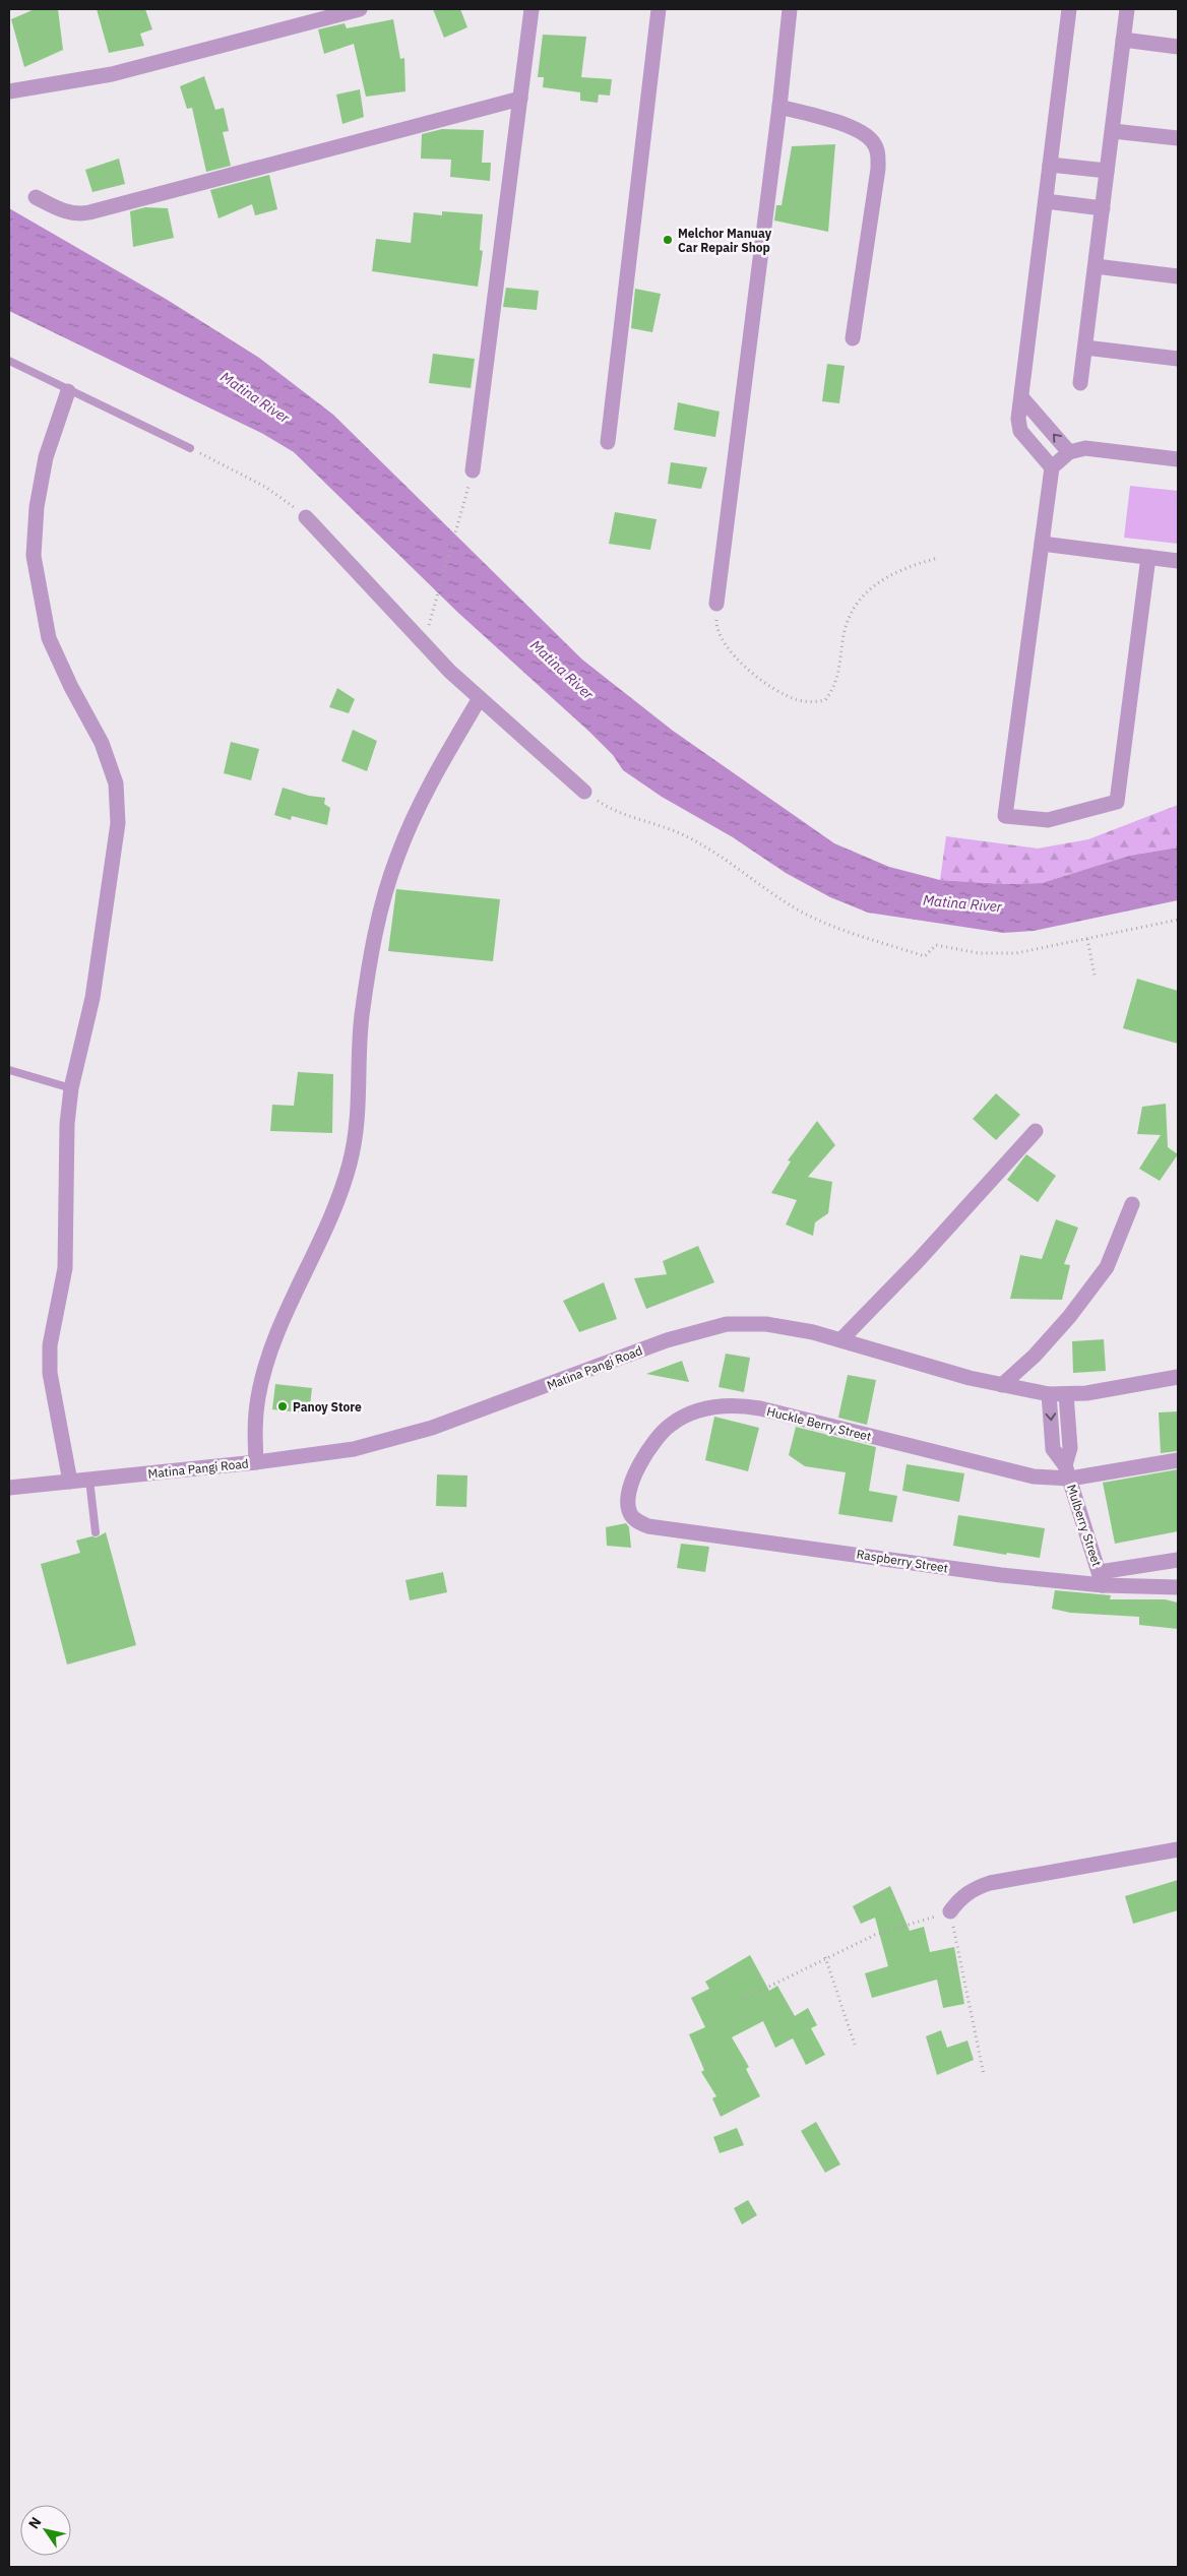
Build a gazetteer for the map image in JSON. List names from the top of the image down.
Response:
{
  "streets": {
    "street": [
      "Matina Pangi Road",
      "Huckle Berry Street",
      "Mulberry Street",
      "Raspberry Street"
    ]
  },
  "crossings": [
    ["Matina Pangi Road", "Mulberry Street"],
    ["Huckle Berry Street", "Mulberry Street"],
    ["Huckle Berry Street", "Raspberry Street"],
    ["Mulberry Street", "Raspberry Street"]
  ],
  "water": ["Matina River"],
  "places": ["Melchor Manuay Car Repair Shop", "Panoy Store"],
  "north": "top left"
}
